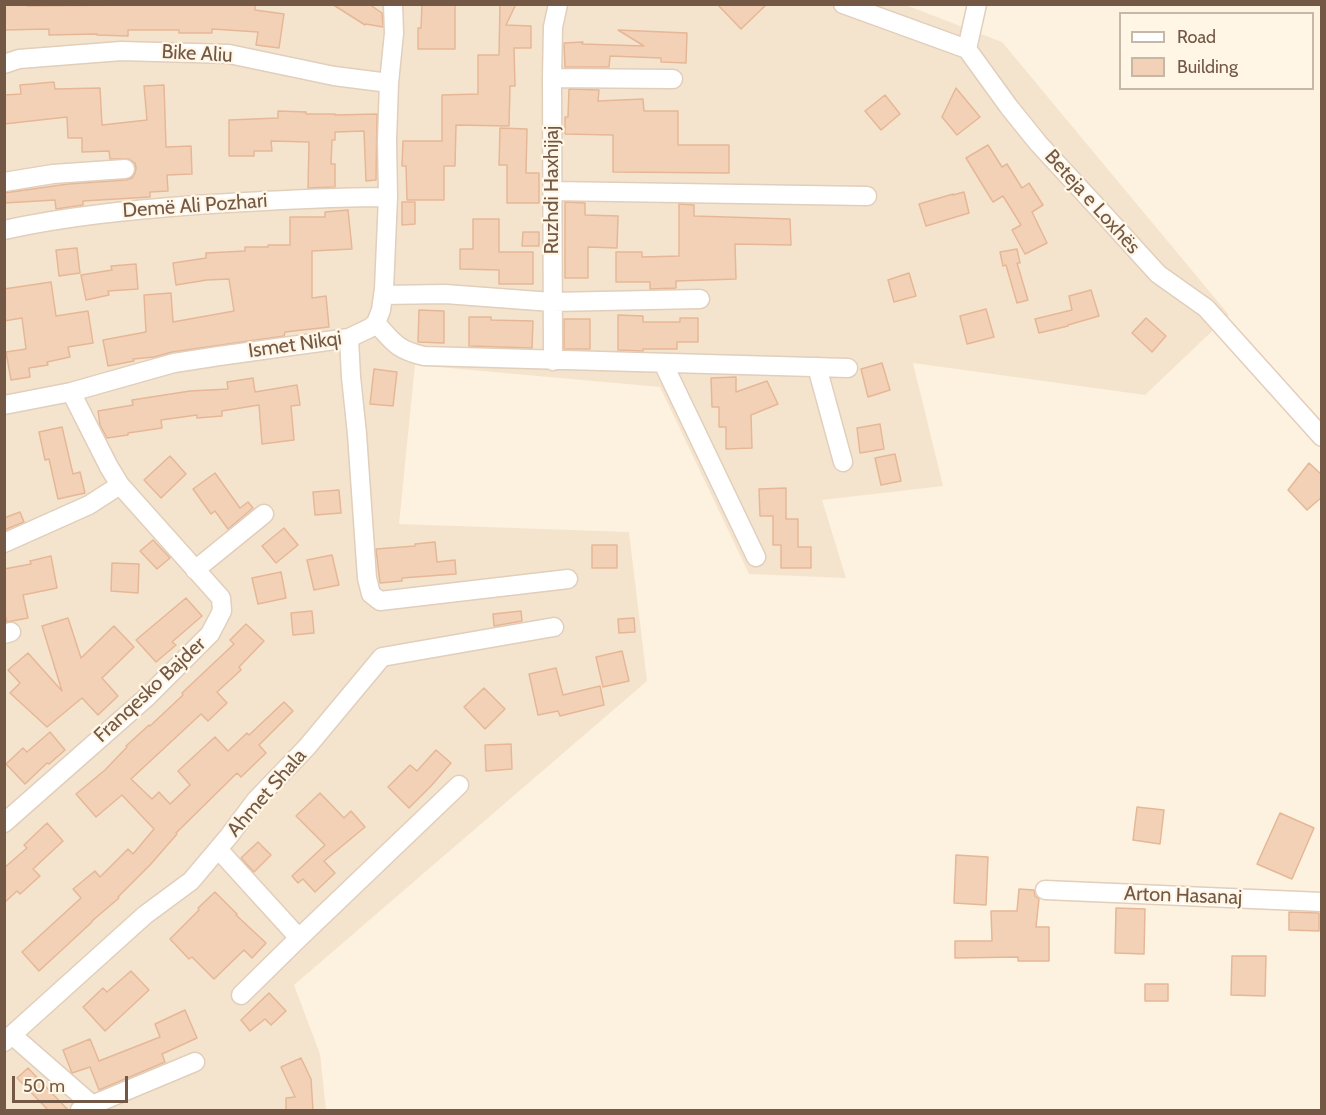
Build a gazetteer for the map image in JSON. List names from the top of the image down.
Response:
{
  "streets": {
    "street": [
      "Bike Aliu",
      "Ruzhdi Haxhijaj",
      "Beteja e Loxhës",
      "Demë Ali Pozhari",
      "Ismet Nikqi",
      "Franqesko Bajder",
      "Ahmet Shala",
      "Arton Hasanaj"
    ]
  },
  "crossings": [
    ["Ismet Nikqi", "Franqesko Bajder"]
  ],
  "legend": ["Road", "Building"],
  "scale_bar": "50 m"
}
